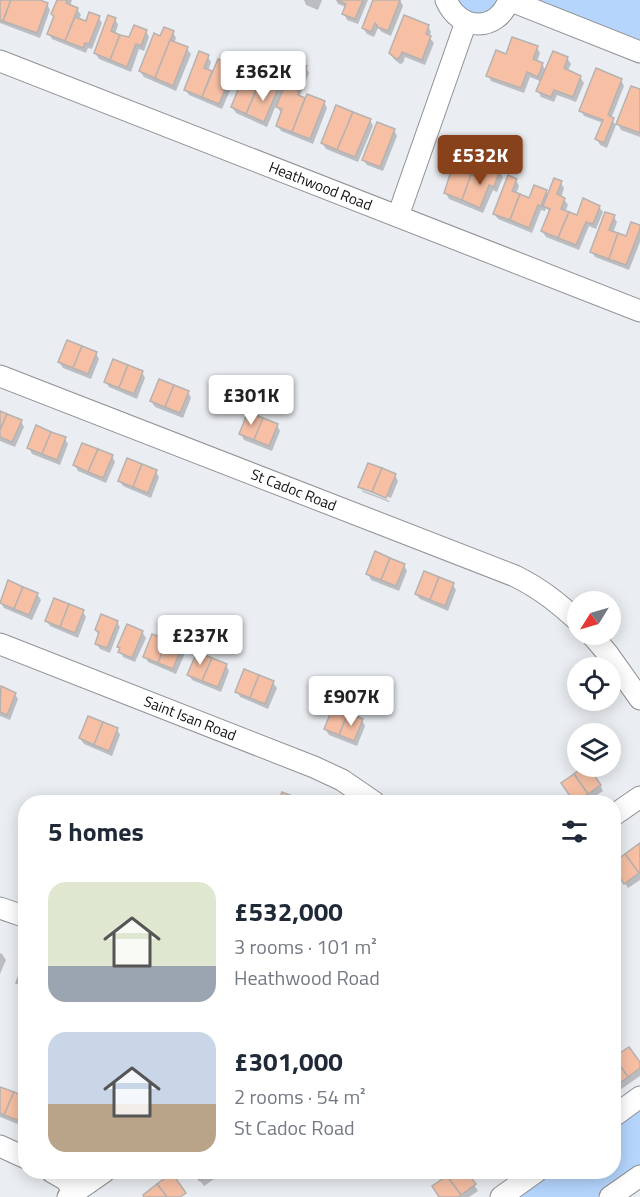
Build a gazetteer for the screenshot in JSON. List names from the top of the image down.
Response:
{
  "streets": {
    "street": ["Heathwood Road", "St Cadoc Road", "Saint Isan Road"]
  },
  "north": "bottom left",
  "page": {
    "price": [
      "£362K",
      "£532K",
      "£301K",
      "£237K",
      "£907K"
    ],
    "heading": "5 homes",
    "list": [
      {
        "name": "£532,000",
        "note": "3 rooms · 101 m² · Heathwood Road"
      },
      {
        "name": "£301,000",
        "note": "2 rooms · 54 m² · St Cadoc Road"
      }
    ]
  }
}
